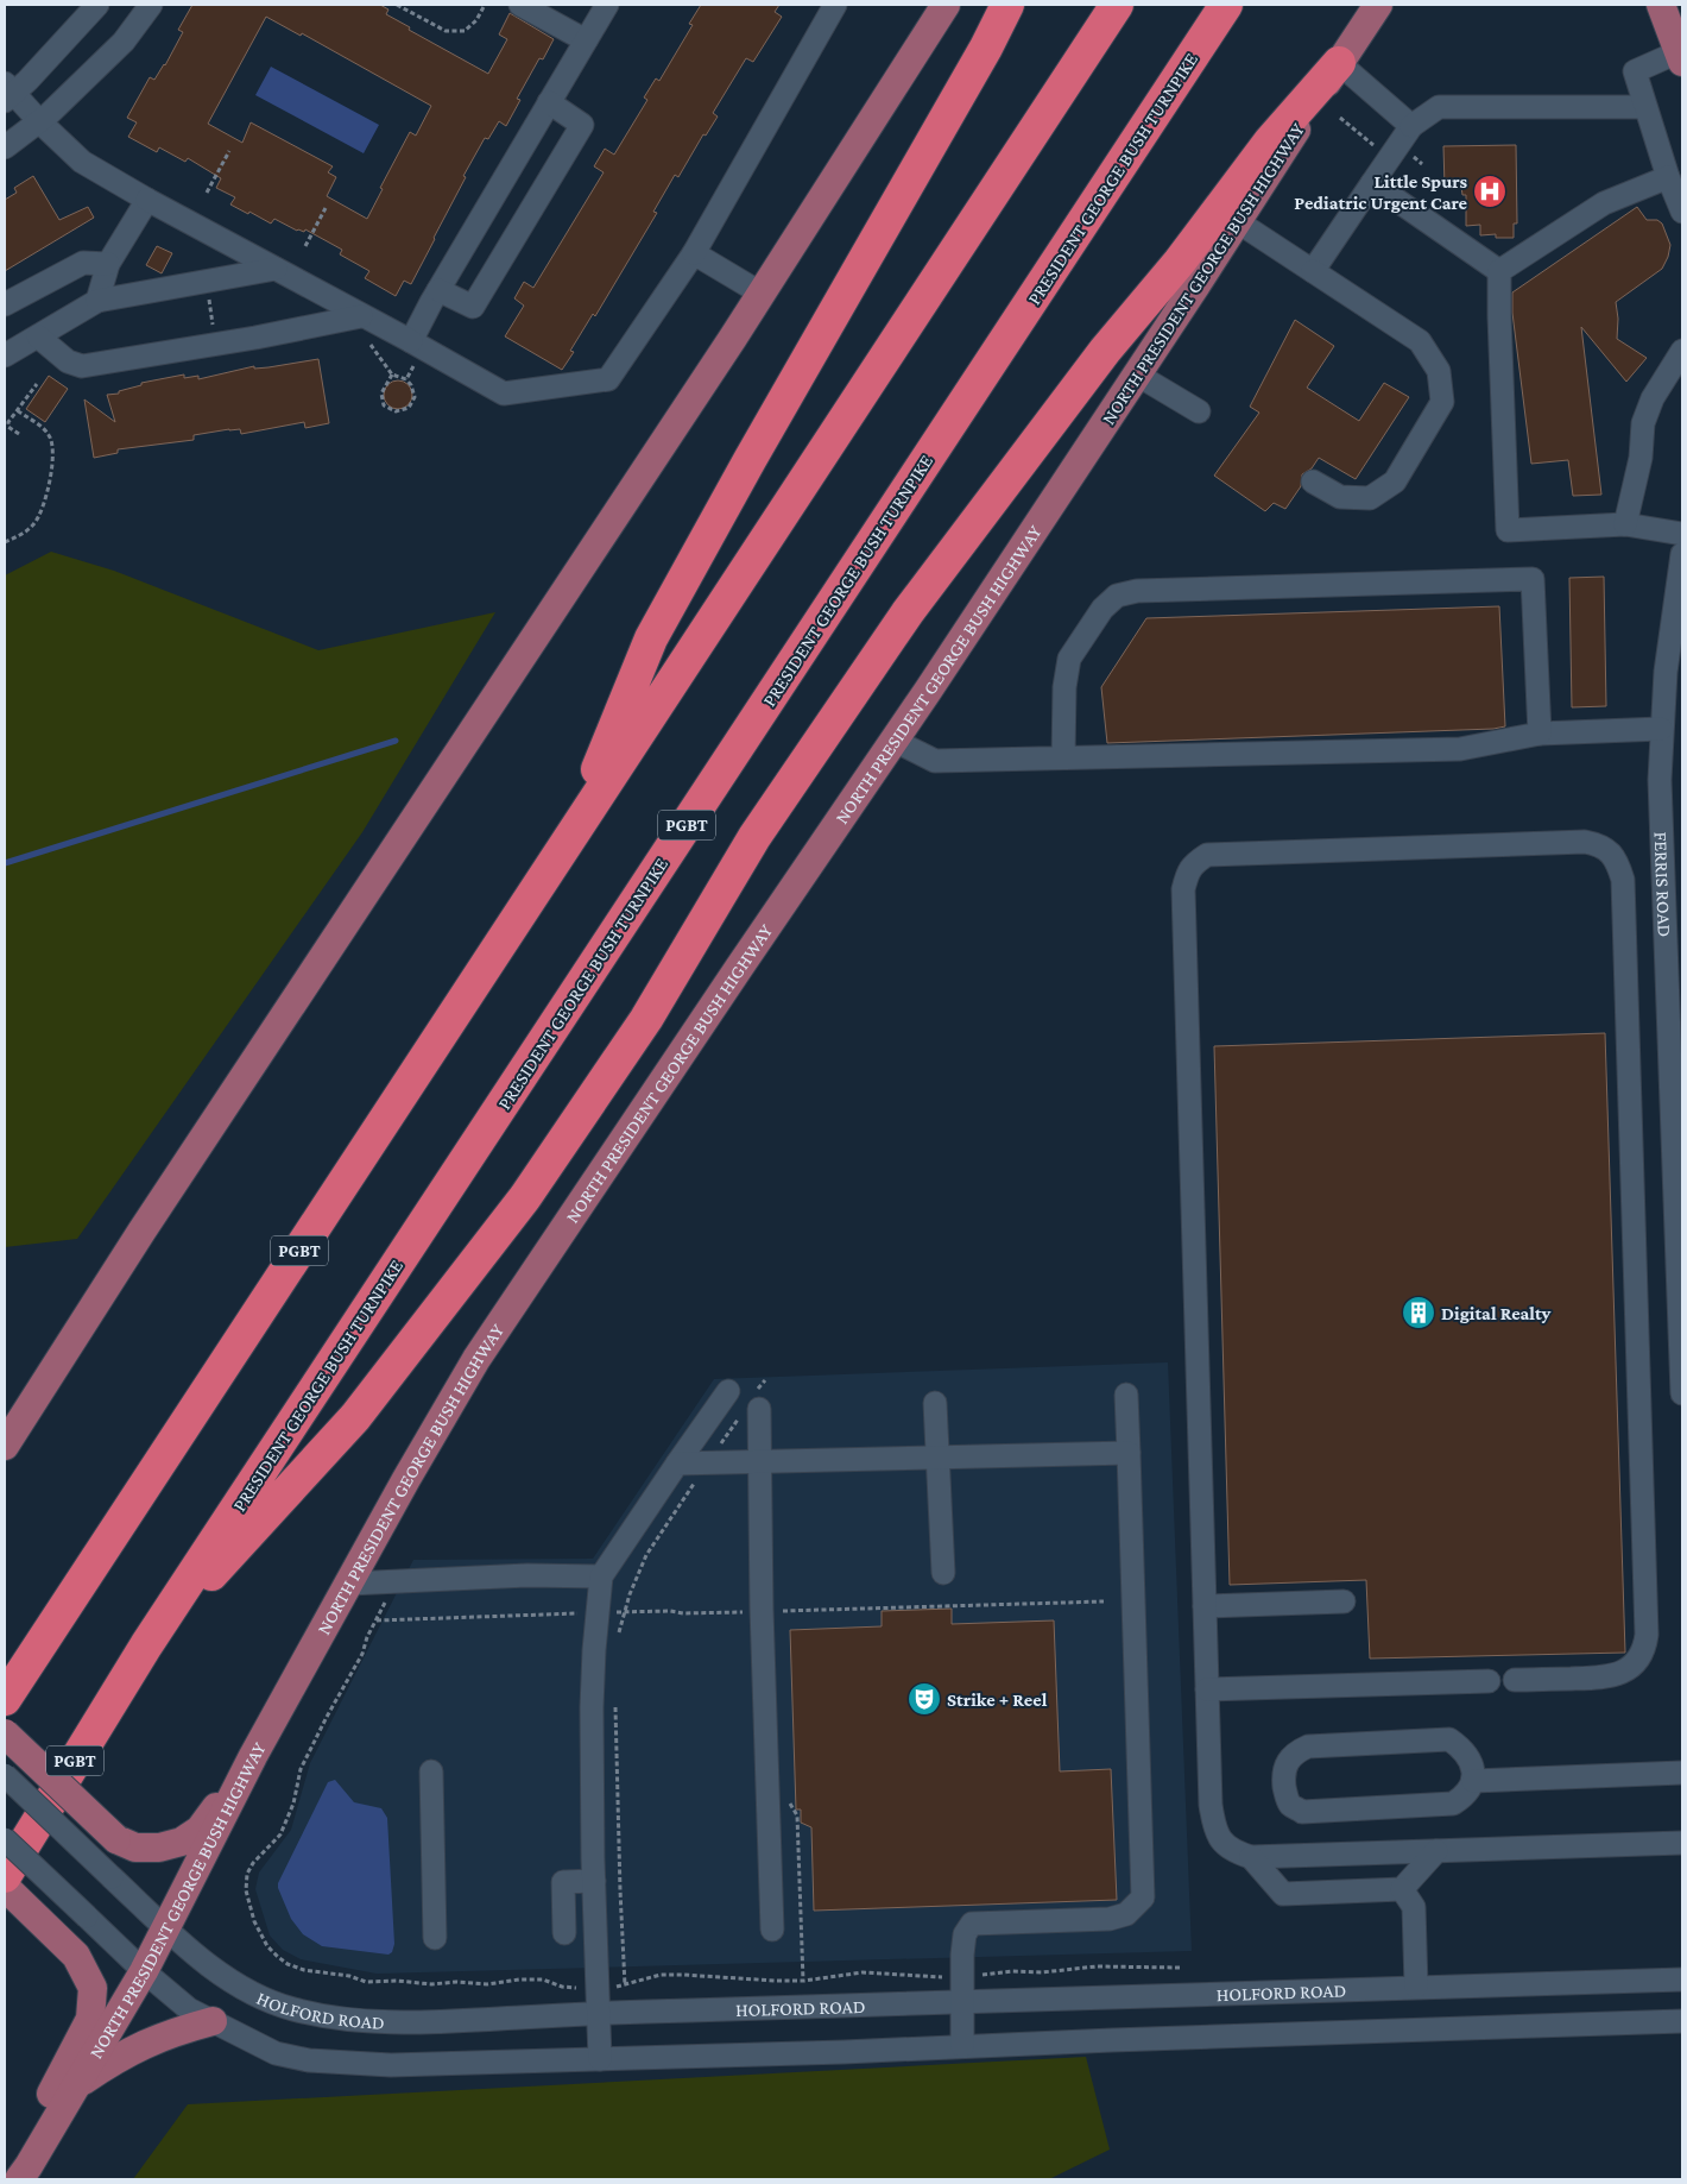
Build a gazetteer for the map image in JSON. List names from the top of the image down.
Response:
{
  "streets": {
    "highway": ["PRESIDENT GEORGE BUSH TURNPIKE", "PGBT"],
    "main road": ["NORTH PRESIDENT GEORGE BUSH HIGHWAY"],
    "street": ["FERRIS ROAD", "HOLFORD ROAD"]
  },
  "crossings": [
    ["NORTH PRESIDENT GEORGE BUSH HIGHWAY", "HOLFORD ROAD"]
  ],
  "places": {
    "hospital": ["Little Spurs Pediatric Urgent Care"],
    "building": ["Digital Realty"],
    "theatre": ["Strike + Reel"]
  }
}
